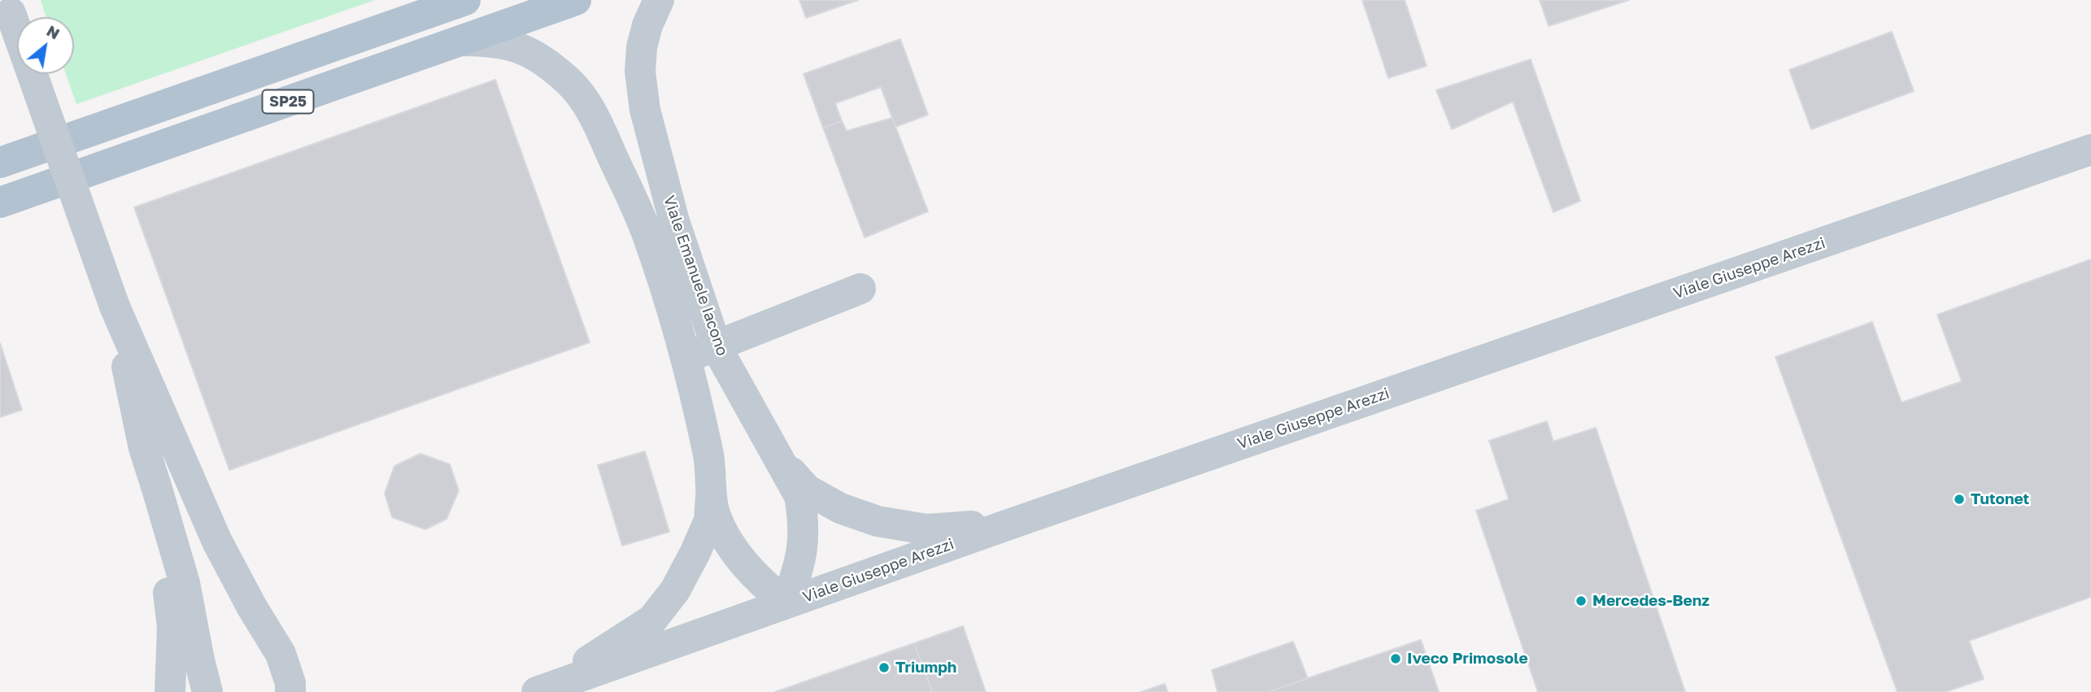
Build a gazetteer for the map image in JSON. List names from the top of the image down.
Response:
{
  "streets": {
    "main road": ["SP25"],
    "street": ["Viale Giuseppe Arezzi", "Viale Emanuele Iacono"]
  },
  "crossings": [
    ["Viale Giuseppe Arezzi", "Viale Emanuele Iacono"]
  ],
  "places": [
    "Tutonet",
    "Mercedes-Benz",
    "Iveco Primosole",
    "Triumph"
  ],
  "north": "top right"
}
